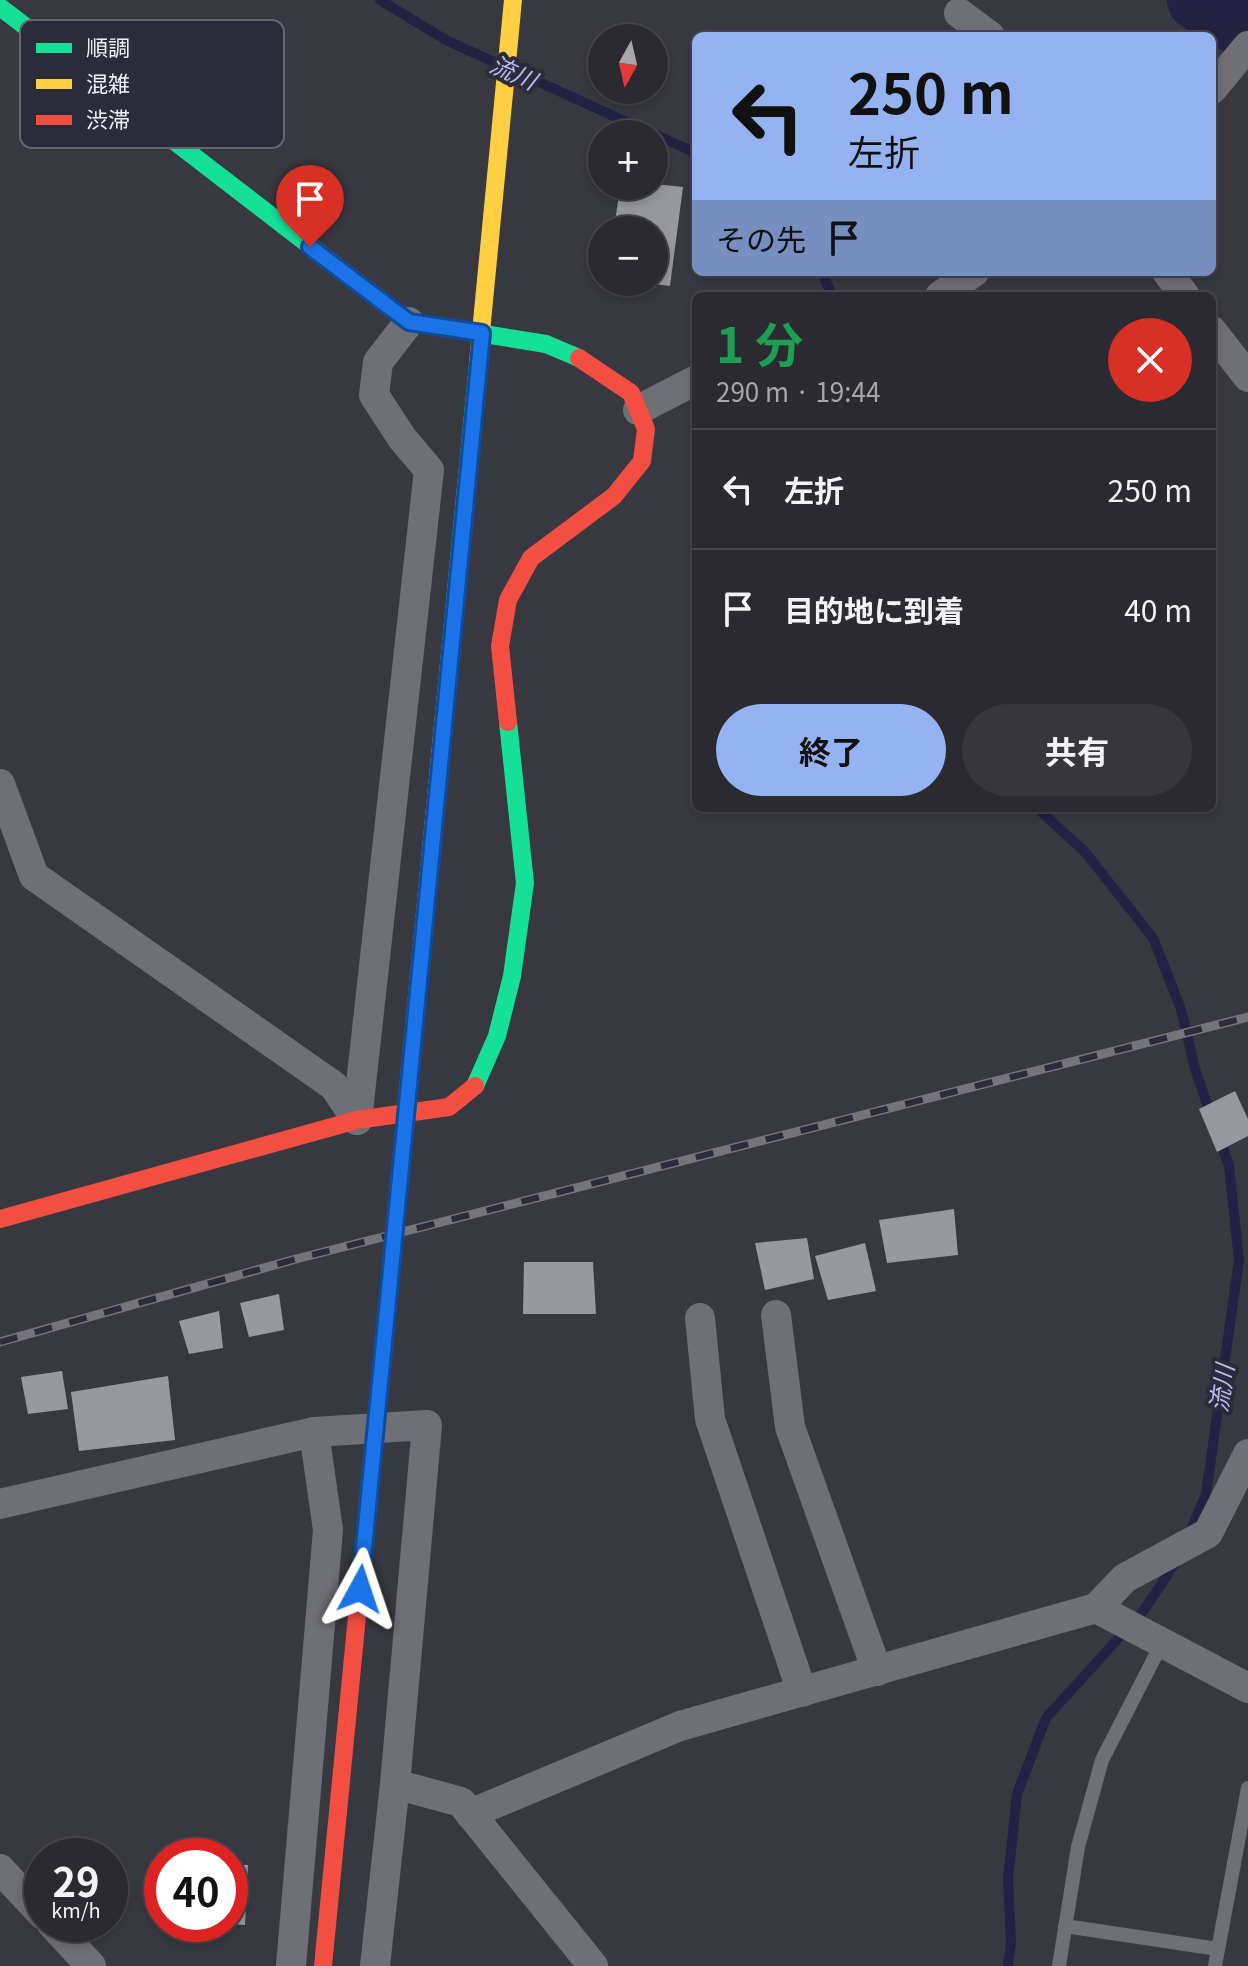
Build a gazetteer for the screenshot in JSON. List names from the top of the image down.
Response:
{
  "water": ["流川"],
  "legend": ["順調", "混雑", "渋滞"],
  "north": "bottom",
  "page": {
    "map_buttons": ["+", "−"],
    "turn": ["250 m", "左折"],
    "then": "その先",
    "heading": ["1 分", "290 m · 19:44"],
    "list": [
      {
        "name": "左折",
        "value": "250 m"
      },
      {
        "name": "目的地に到着",
        "value": "40 m"
      }
    ],
    "buttons": ["終了", "共有"],
    "speed": "29 km/h",
    "limit": "40"
  }
}
